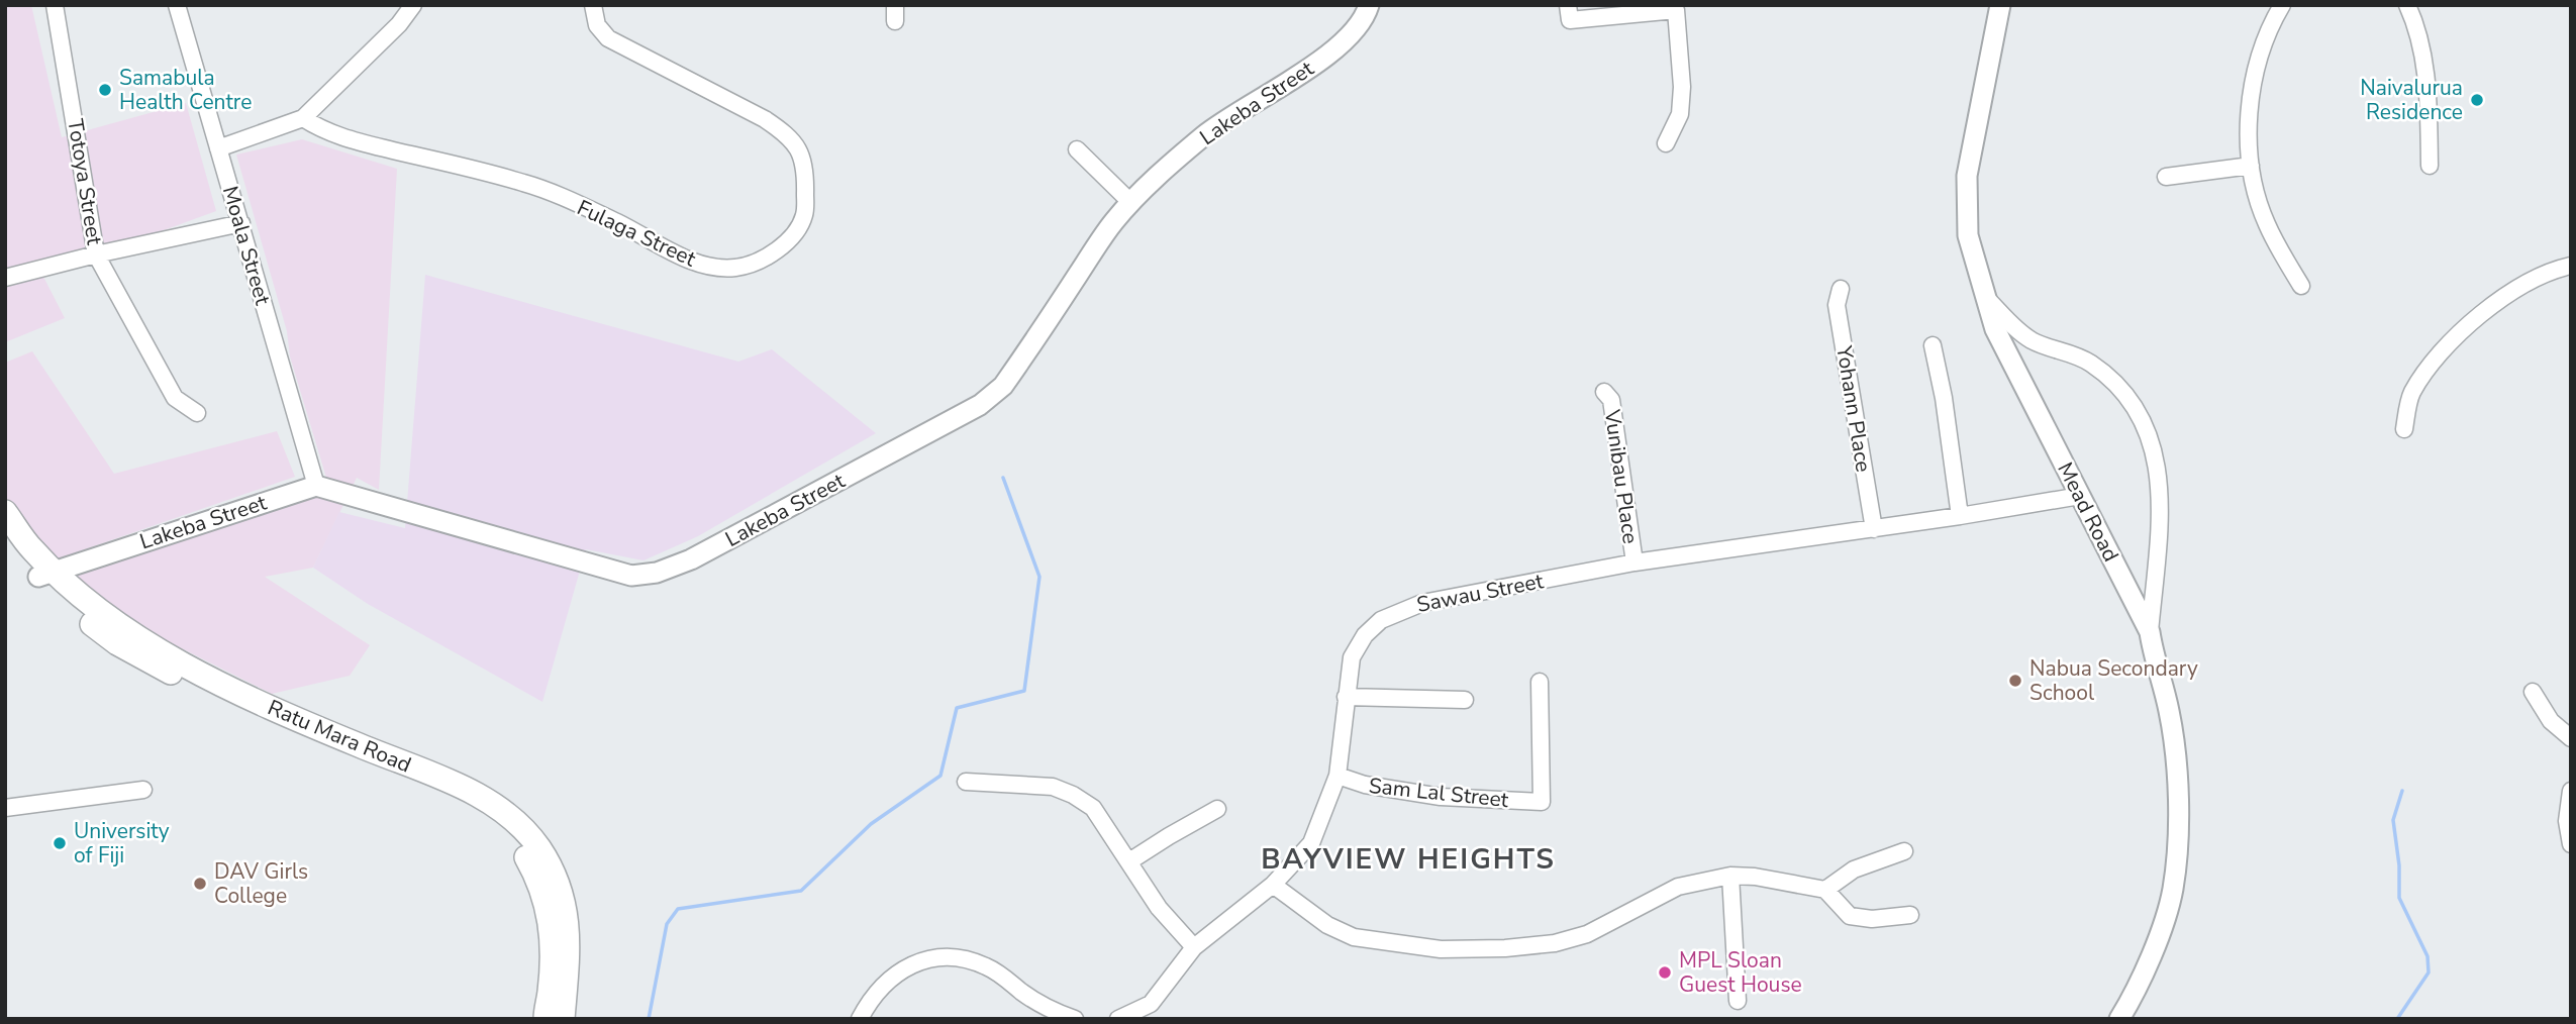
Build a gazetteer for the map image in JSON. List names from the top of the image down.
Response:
{
  "streets": {
    "highway": ["Ratu Mara Road"],
    "main road": ["Lakeba Street", "Mead Road"],
    "street": [
      "Totoya Street",
      "Fulaga Street",
      "Moala Street",
      "Yohann Place",
      "Vunibau Place",
      "Sawau Street",
      "Sam Lal Street"
    ]
  },
  "crossings": [
    ["Lakeba Street", "Moala Street"],
    ["Lakeba Street", "Ratu Mara Road"],
    ["Yohann Place", "Sawau Street"],
    ["Vunibau Place", "Sawau Street"],
    ["Mead Road", "Sawau Street"],
    ["Sawau Street", "Sam Lal Street"]
  ],
  "districts": ["BAYVIEW HEIGHTS"],
  "places": [
    "Samabula Health Centre",
    "Naivalurua Residence",
    "Nabua Secondary School",
    "University of Fiji",
    "DAV Girls College",
    "MPL Sloan Guest House"
  ]
}
